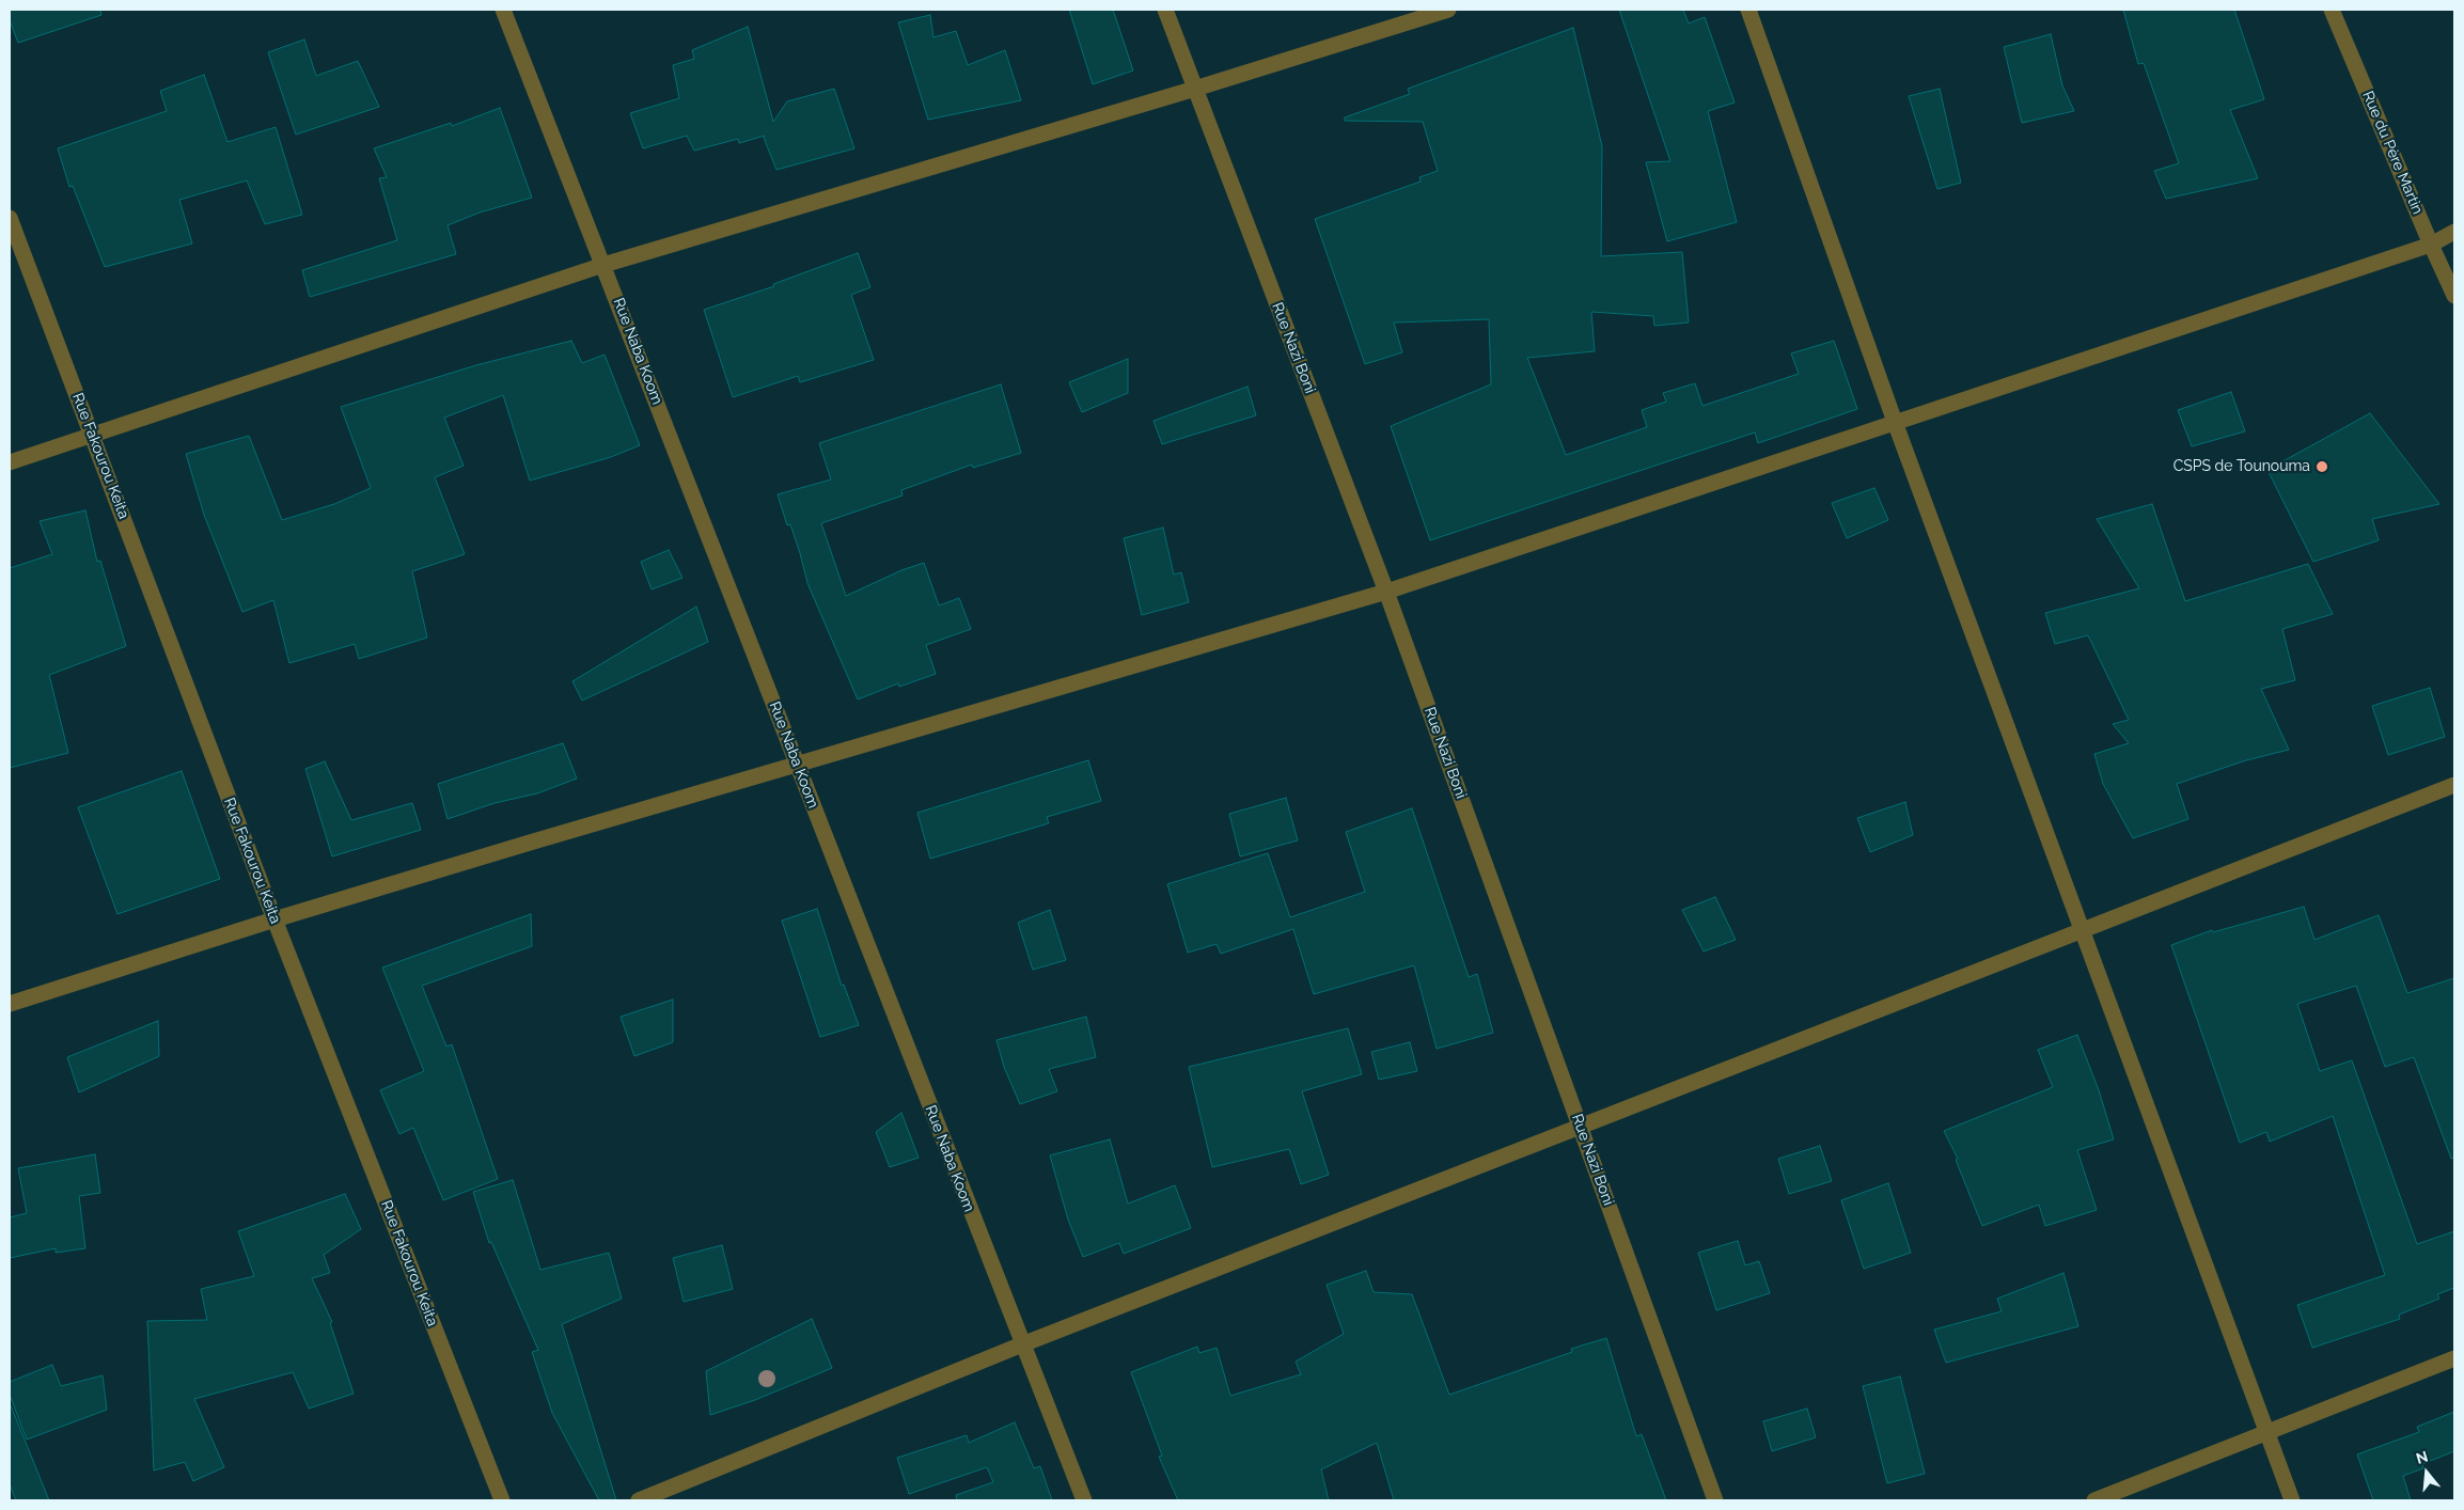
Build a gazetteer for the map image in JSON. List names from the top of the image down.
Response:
{
  "streets": {
    "street": [
      "Rue du Père Martin",
      "Rue Nazi Boni",
      "Rue Naba Koom",
      "Rue Fakourou Keita"
    ]
  },
  "places": ["CSPS de Tounouma"],
  "north": "top"
}
